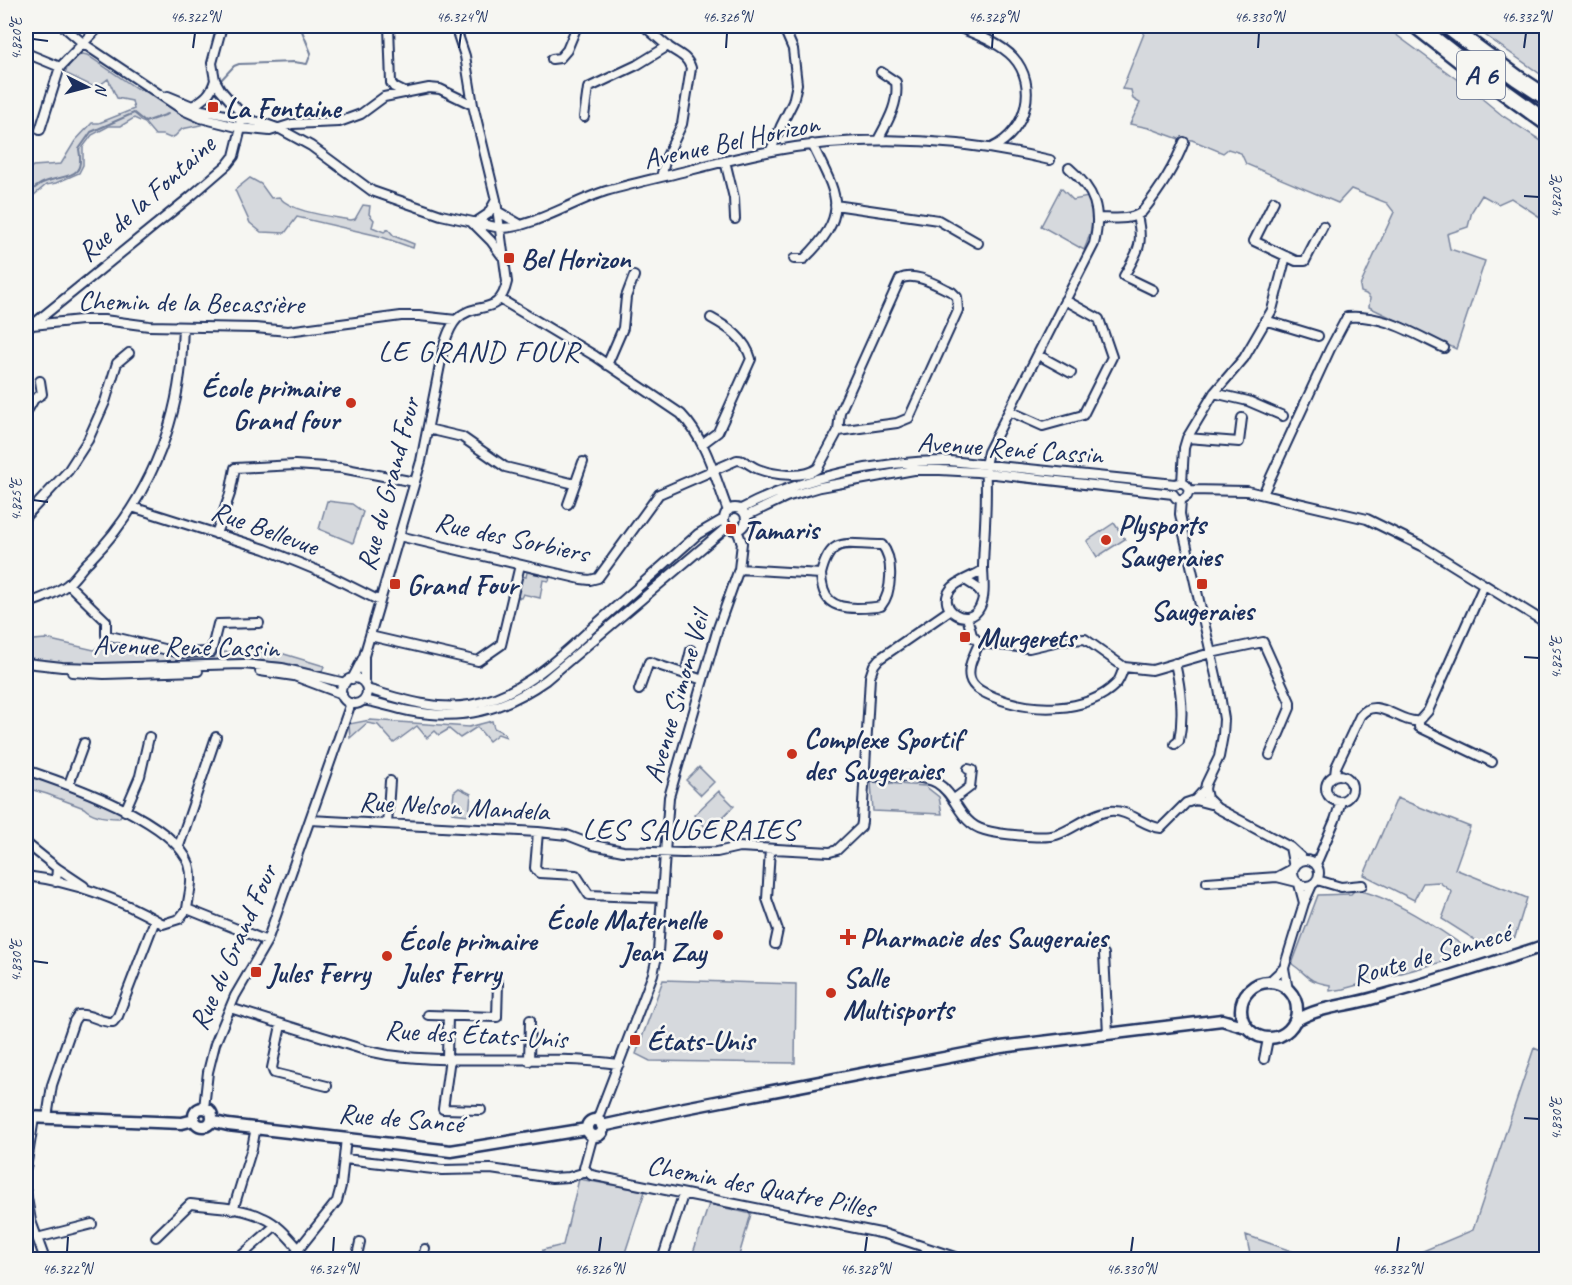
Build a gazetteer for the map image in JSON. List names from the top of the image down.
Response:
{
  "streets": {
    "highway": ["A 6"],
    "street": [
      "Avenue Bel Horizon",
      "Rue de la Fontaine",
      "Chemin de la Becassière",
      "Avenue René Cassin",
      "Rue du Grand Four",
      "Rue Bellevue",
      "Rue des Sorbiers",
      "Avenue Simone Veil",
      "Rue Nelson Mandela",
      "Route de Sennecé",
      "Rue des États-Unis",
      "Rue de Sancé",
      "Chemin des Quatre Pilles"
    ]
  },
  "crossings": [
    ["Rue de la Fontaine", "Chemin de la Becassière"],
    ["Chemin de la Becassière", "Rue du Grand Four"],
    ["Avenue René Cassin", "Rue du Grand Four"],
    ["Rue du Grand Four", "Rue Bellevue"],
    ["Rue du Grand Four", "Rue des Sorbiers"],
    ["Rue du Grand Four", "Rue Nelson Mandela"],
    ["Rue du Grand Four", "Rue des États-Unis"],
    ["Rue du Grand Four", "Rue de Sancé"],
    ["Avenue Simone Veil", "Rue Nelson Mandela"],
    ["Avenue Simone Veil", "Rue des États-Unis"]
  ],
  "districts": ["LE GRAND FOUR", "LES SAUGERAIES"],
  "places": {
    "transit": [
      "La Fontaine",
      "Bel Horizon",
      "Tamaris",
      "Grand Four",
      "Saugeraies",
      "Murgerets",
      "Jules Ferry",
      "États-Unis"
    ],
    "other": [
      "École primaire Grand four",
      "Plysports Saugeraies",
      "Complexe Sportif des Saugeraies",
      "École Maternelle Jean Zay",
      "École primaire Jules Ferry",
      "Salle Multisports"
    ],
    "health": ["Pharmacie des Saugeraies"]
  },
  "north": "right",
  "coordinates": [
    "46.322°N",
    "46.324°N",
    "46.326°N",
    "46.328°N",
    "46.330°N",
    "46.332°N",
    "4.820°E",
    "4.825°E",
    "4.830°E"
  ]
}
